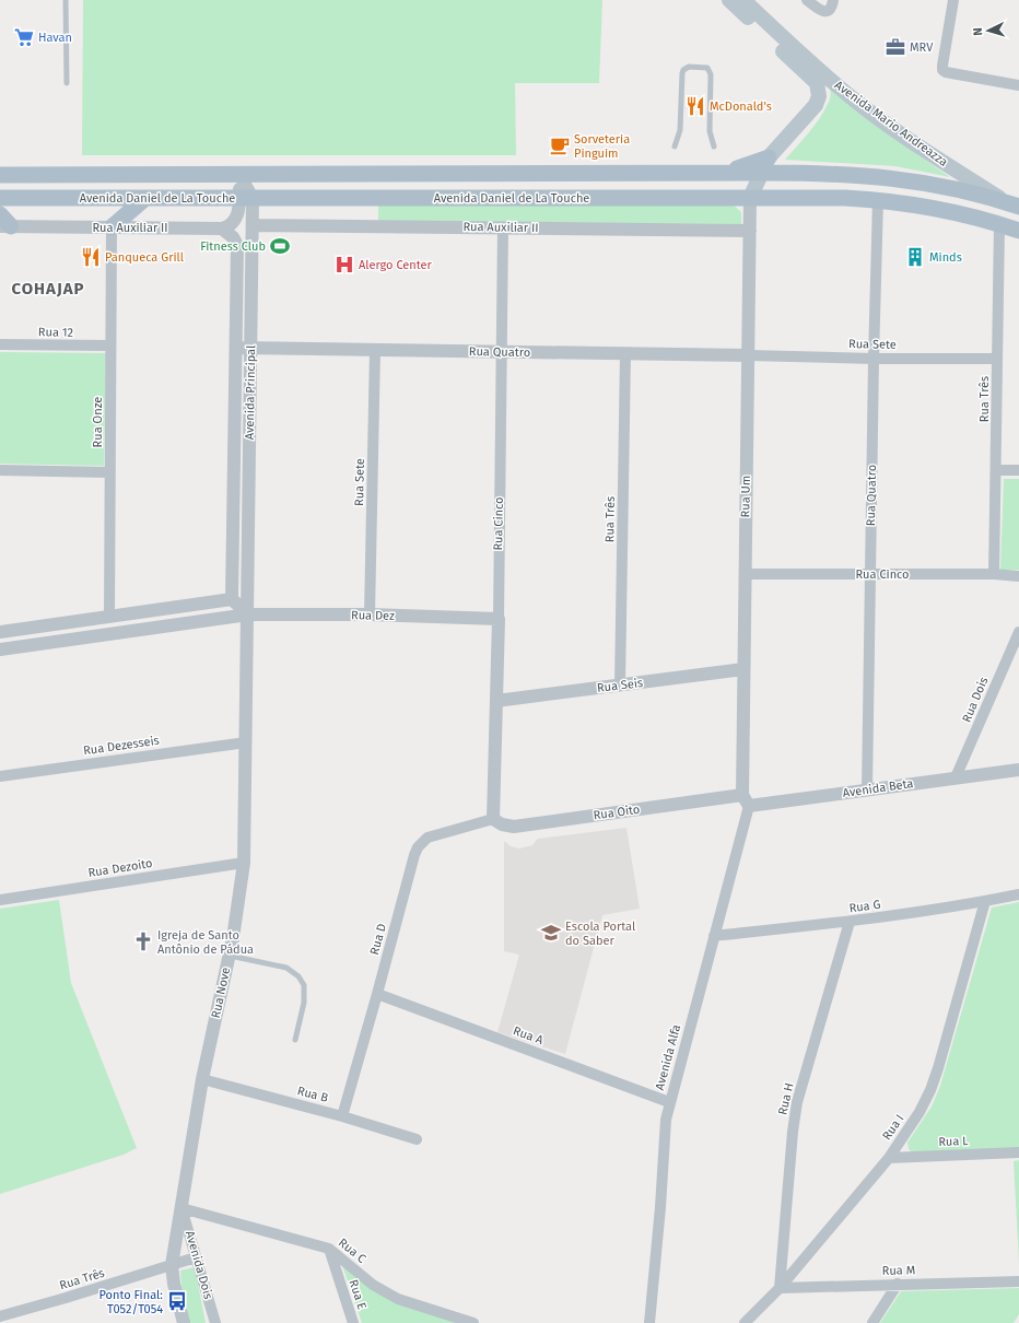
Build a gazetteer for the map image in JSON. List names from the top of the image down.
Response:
{
  "streets": {
    "main road": ["Avenida Mario Andreazza", "Avenida Daniel de La Touche"],
    "street": [
      "Rua Auxiliar II",
      "Rua 12",
      "Rua Sete",
      "Rua Quatro",
      "Avenida Principal",
      "Rua Três",
      "Rua Onze",
      "Rua Um",
      "Rua Cinco",
      "Rua Dez",
      "Rua Seis",
      "Rua Dois",
      "Rua Dezesseis",
      "Avenida Beta",
      "Rua Oito",
      "Rua Dezoito",
      "Rua G",
      "Rua D",
      "Rua Nove",
      "Rua A",
      "Avenida Alfa",
      "Rua B",
      "Rua H",
      "Rua I",
      "Rua L",
      "Rua C",
      "Avenida Dois",
      "Rua M",
      "Rua E"
    ]
  },
  "crossings": [
    ["Avenida Mario Andreazza", "Avenida Daniel de La Touche"],
    ["Avenida Mario Andreazza", "Rua Um"],
    ["Avenida Daniel de La Touche", "Rua Quatro"],
    ["Avenida Daniel de La Touche", "Avenida Principal"],
    ["Avenida Daniel de La Touche", "Rua Três"],
    ["Avenida Daniel de La Touche", "Rua Um"],
    ["Rua Auxiliar II", "Avenida Principal"],
    ["Rua Auxiliar II", "Rua Onze"],
    ["Rua Auxiliar II", "Rua Um"],
    ["Rua Auxiliar II", "Rua Cinco"],
    ["Rua 12", "Rua Onze"],
    ["Rua Sete", "Rua Quatro"],
    ["Rua Sete", "Rua Três"],
    ["Rua Sete", "Rua Um"],
    ["Rua Sete", "Rua Dez"],
    ["Rua Quatro", "Avenida Principal"],
    ["Rua Quatro", "Rua Três"],
    ["Rua Quatro", "Rua Um"],
    ["Rua Quatro", "Rua Cinco"],
    ["Rua Quatro", "Avenida Beta"],
    ["Avenida Principal", "Rua Dez"],
    ["Avenida Principal", "Rua Nove"],
    ["Rua Três", "Rua Cinco"],
    ["Rua Três", "Rua Seis"],
    ["Rua Três", "Rua Nove"],
    ["Rua Três", "Avenida Dois"],
    ["Rua Um", "Rua Cinco"],
    ["Rua Um", "Rua Seis"],
    ["Rua Um", "Avenida Beta"],
    ["Rua Um", "Rua Oito"],
    ["Rua Um", "Avenida Alfa"],
    ["Rua Cinco", "Rua Dez"],
    ["Rua Cinco", "Rua Seis"],
    ["Rua Cinco", "Rua Oito"],
    ["Rua Cinco", "Rua D"],
    ["Rua Dez", "Rua Nove"],
    ["Rua Dois", "Avenida Beta"],
    ["Rua Dezesseis", "Rua Nove"],
    ["Avenida Beta", "Rua Oito"],
    ["Avenida Beta", "Avenida Alfa"],
    ["Rua Oito", "Rua D"],
    ["Rua Oito", "Avenida Alfa"],
    ["Rua Dezoito", "Rua Nove"],
    ["Rua G", "Avenida Alfa"],
    ["Rua G", "Rua H"],
    ["Rua G", "Rua I"],
    ["Rua D", "Rua A"],
    ["Rua D", "Rua B"],
    ["Rua Nove", "Rua B"],
    ["Rua Nove", "Rua C"],
    ["Rua Nove", "Avenida Dois"],
    ["Rua A", "Avenida Alfa"],
    ["Rua H", "Rua I"],
    ["Rua H", "Rua M"],
    ["Rua I", "Rua L"],
    ["Rua I", "Rua M"],
    ["Rua C", "Avenida Dois"],
    ["Rua C", "Rua E"]
  ],
  "districts": ["COHAJAP"],
  "places": {
    "supermarket": ["Havan"],
    "office": ["MRV"],
    "restaurant": ["McDonald's", "Panqueca Grill"],
    "cafe": ["Sorveteria Pinguim"],
    "sports": ["Fitness Club"],
    "building": ["Minds"],
    "hospital": ["Alergo Center"],
    "school or university": ["Escola Portal do Saber"],
    "church": ["Igreja de Santo Antônio de Pádua"],
    "bus stop": ["Ponto Final: T052/T054"]
  },
  "north": "left"
}
